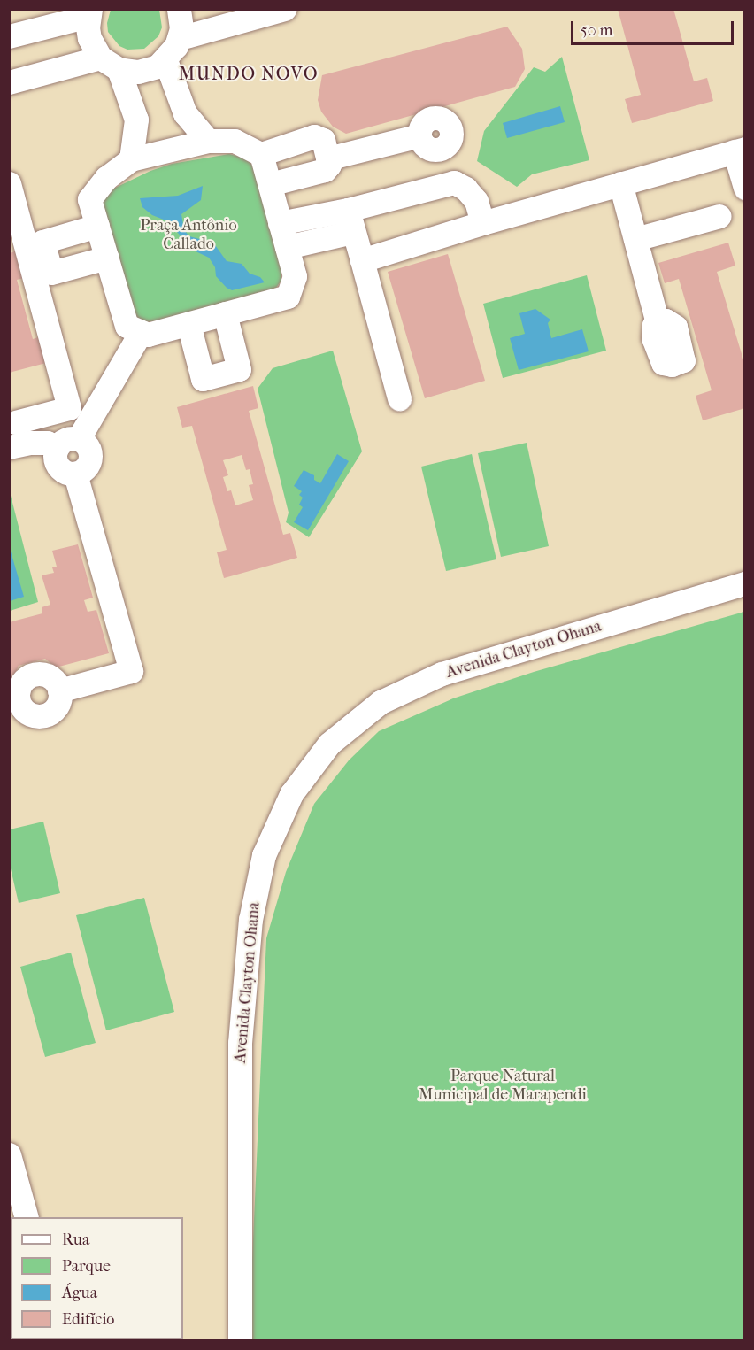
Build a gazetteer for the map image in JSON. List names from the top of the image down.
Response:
{
  "streets": {
    "street": ["Avenida Clayton Ohana"]
  },
  "districts": ["MUNDO NOVO"],
  "parks": ["Praça Antônio Callado", "Parque Natural Municipal de Marapendi"],
  "legend": [
    "Rua",
    "Parque",
    "Água",
    "Edifício"
  ],
  "scale_bar": "50 m"
}
